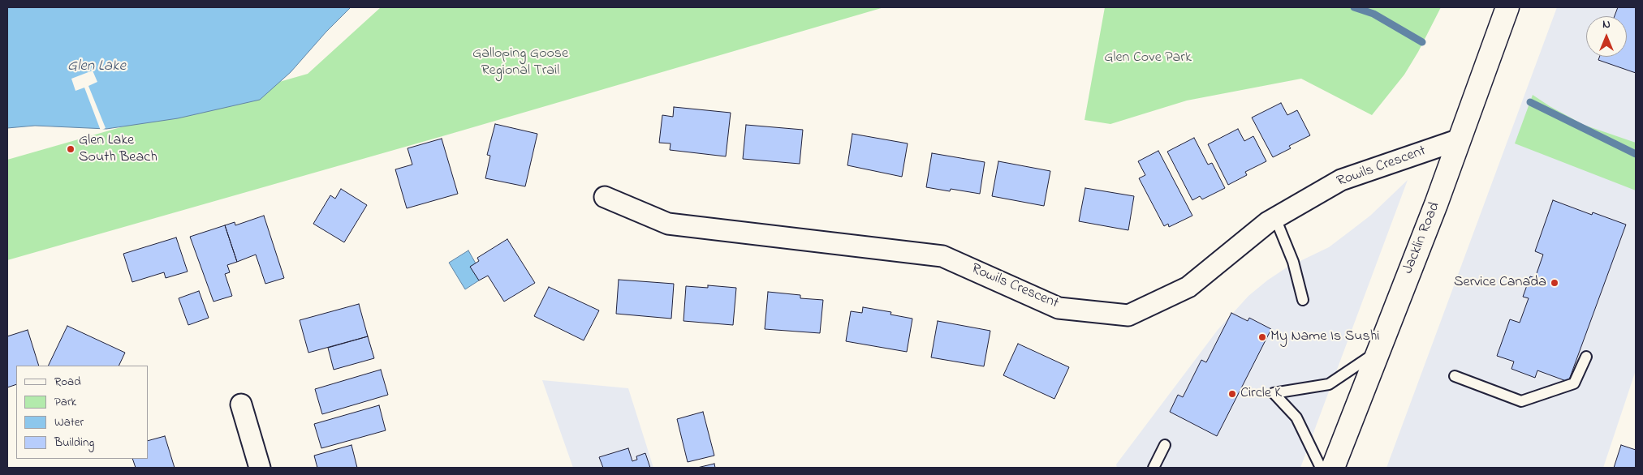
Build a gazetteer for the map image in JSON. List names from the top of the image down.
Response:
{
  "streets": {
    "main road": ["Jacklin Road"],
    "street": ["Rowils Crescent"]
  },
  "crossings": [
    ["Rowils Crescent", "Jacklin Road"]
  ],
  "water": ["Glen Lake"],
  "parks": ["Galloping Goose Regional Trail", "Glen Cove Park"],
  "places": [
    "Glen Lake South Beach",
    "Service Canada",
    "My Name Is Sushi",
    "Circle K"
  ],
  "legend": [
    "Road",
    "Park",
    "Water",
    "Building"
  ],
  "north": "top"
}
